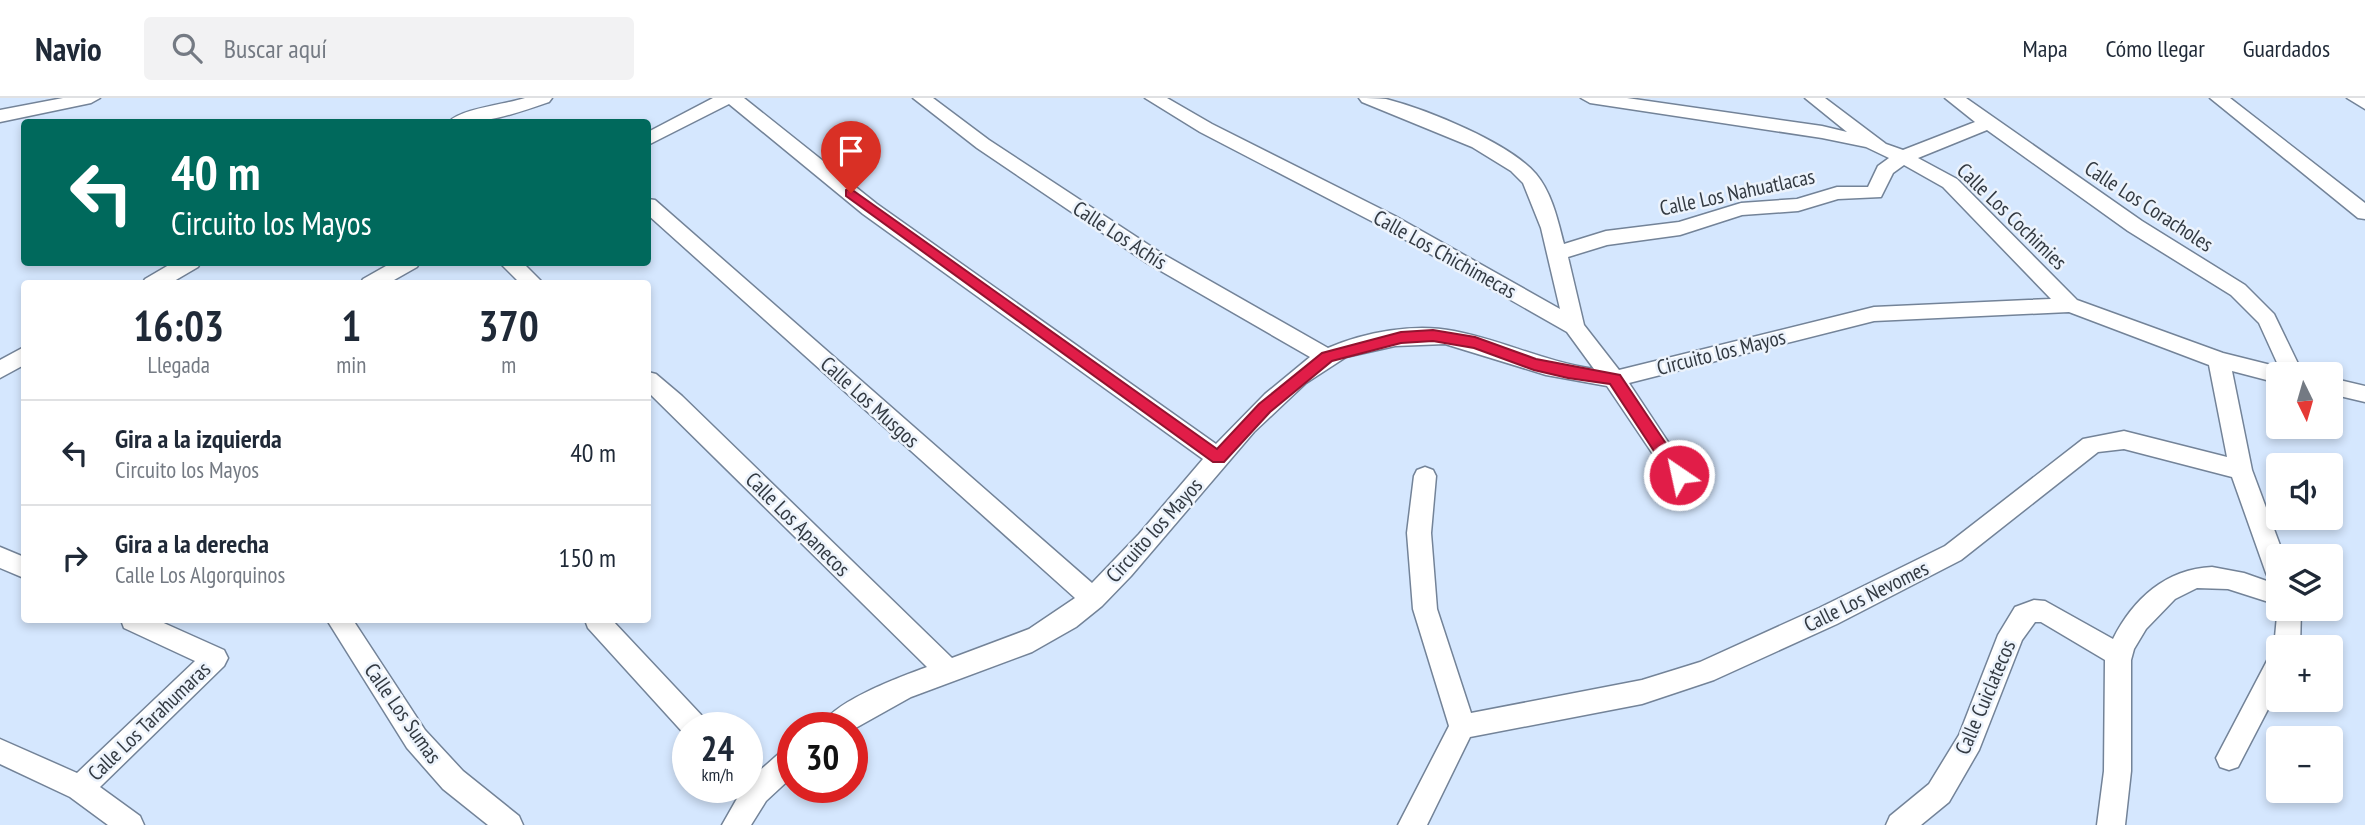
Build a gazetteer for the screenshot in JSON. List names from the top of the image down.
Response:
{
  "streets": {
    "street": [
      "Calle Los Nahuatlacas",
      "Calle Los Coracholes",
      "Calle Los Cochimies",
      "Calle Los Achís",
      "Calle Los Chichimecas",
      "Circuito los Mayos",
      "Calle Los Musgos",
      "Calle Los Apanecos",
      "Calle Los Nevomes",
      "Calle Cuiclatecos",
      "Calle Los Sumas",
      "Calle Los Tarahumaras"
    ]
  },
  "crossings": [
    ["Calle Los Nahuatlacas", "Calle Los Coracholes"],
    ["Calle Los Nahuatlacas", "Calle Los Cochimies"],
    ["Calle Los Cochimies", "Circuito los Mayos"],
    ["Calle Los Achís", "Circuito los Mayos"],
    ["Calle Los Chichimecas", "Circuito los Mayos"],
    ["Circuito los Mayos", "Calle Los Musgos"],
    ["Circuito los Mayos", "Calle Los Apanecos"]
  ],
  "north": "bottom",
  "page": {
    "header": "Navio",
    "search": "Buscar aquí",
    "nav": ["Mapa", "Cómo llegar", "Guardados"],
    "turn": ["40 m", "Circuito los Mayos"],
    "eta": [
      "16:03",
      "Llegada",
      "1",
      "min",
      "370",
      "m"
    ],
    "map_buttons": ["+", "−"],
    "list": [
      {
        "name": "Gira a la izquierda",
        "note": "Circuito los Mayos",
        "value": "40 m"
      },
      {
        "name": "Gira a la derecha",
        "note": "Calle Los Algorquinos",
        "value": "150 m"
      }
    ],
    "speed": "24 km/h",
    "limit": "30"
  }
}
